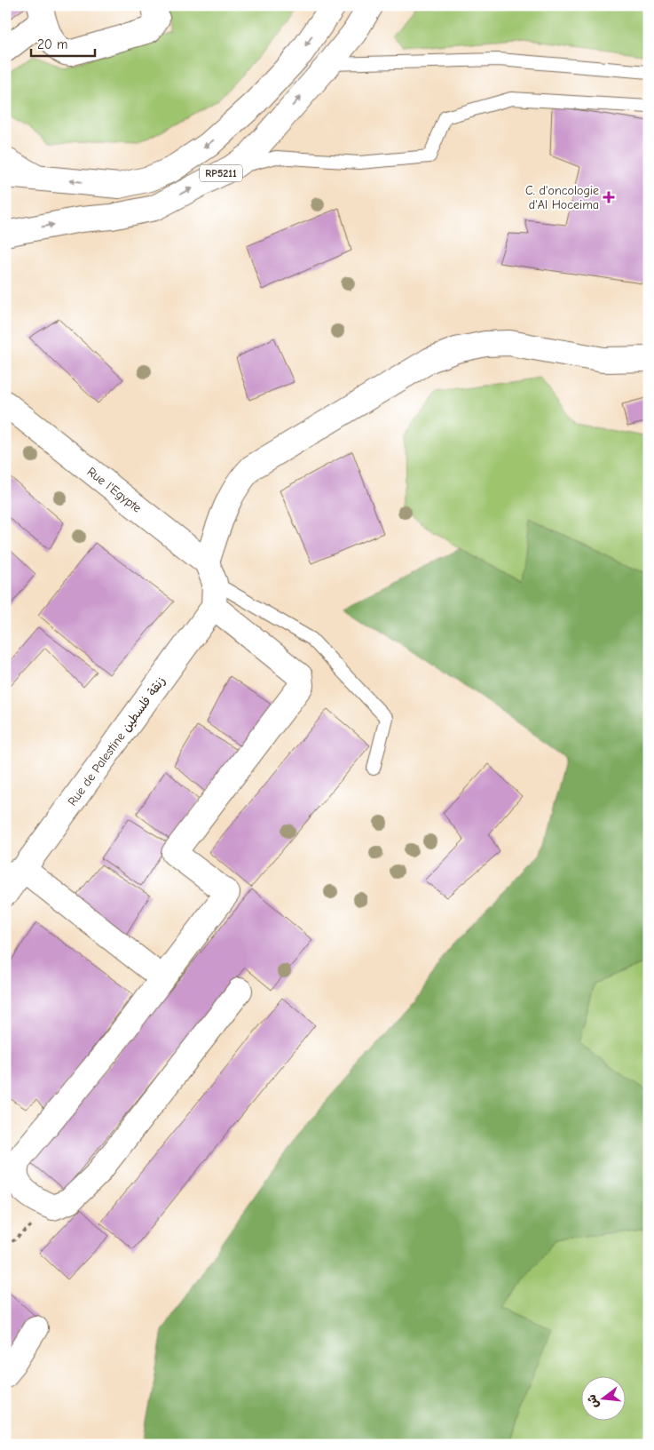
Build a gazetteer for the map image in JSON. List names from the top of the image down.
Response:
{
  "streets": {
    "street": ["RP5211", "Rue l'Egypte", "Rue de Palestine زنقة فلسطين"]
  },
  "places": {
    "health": ["C. d'oncologie d'Al Hoceima"]
  },
  "scale_bar": "20 m",
  "north": "left"
}
